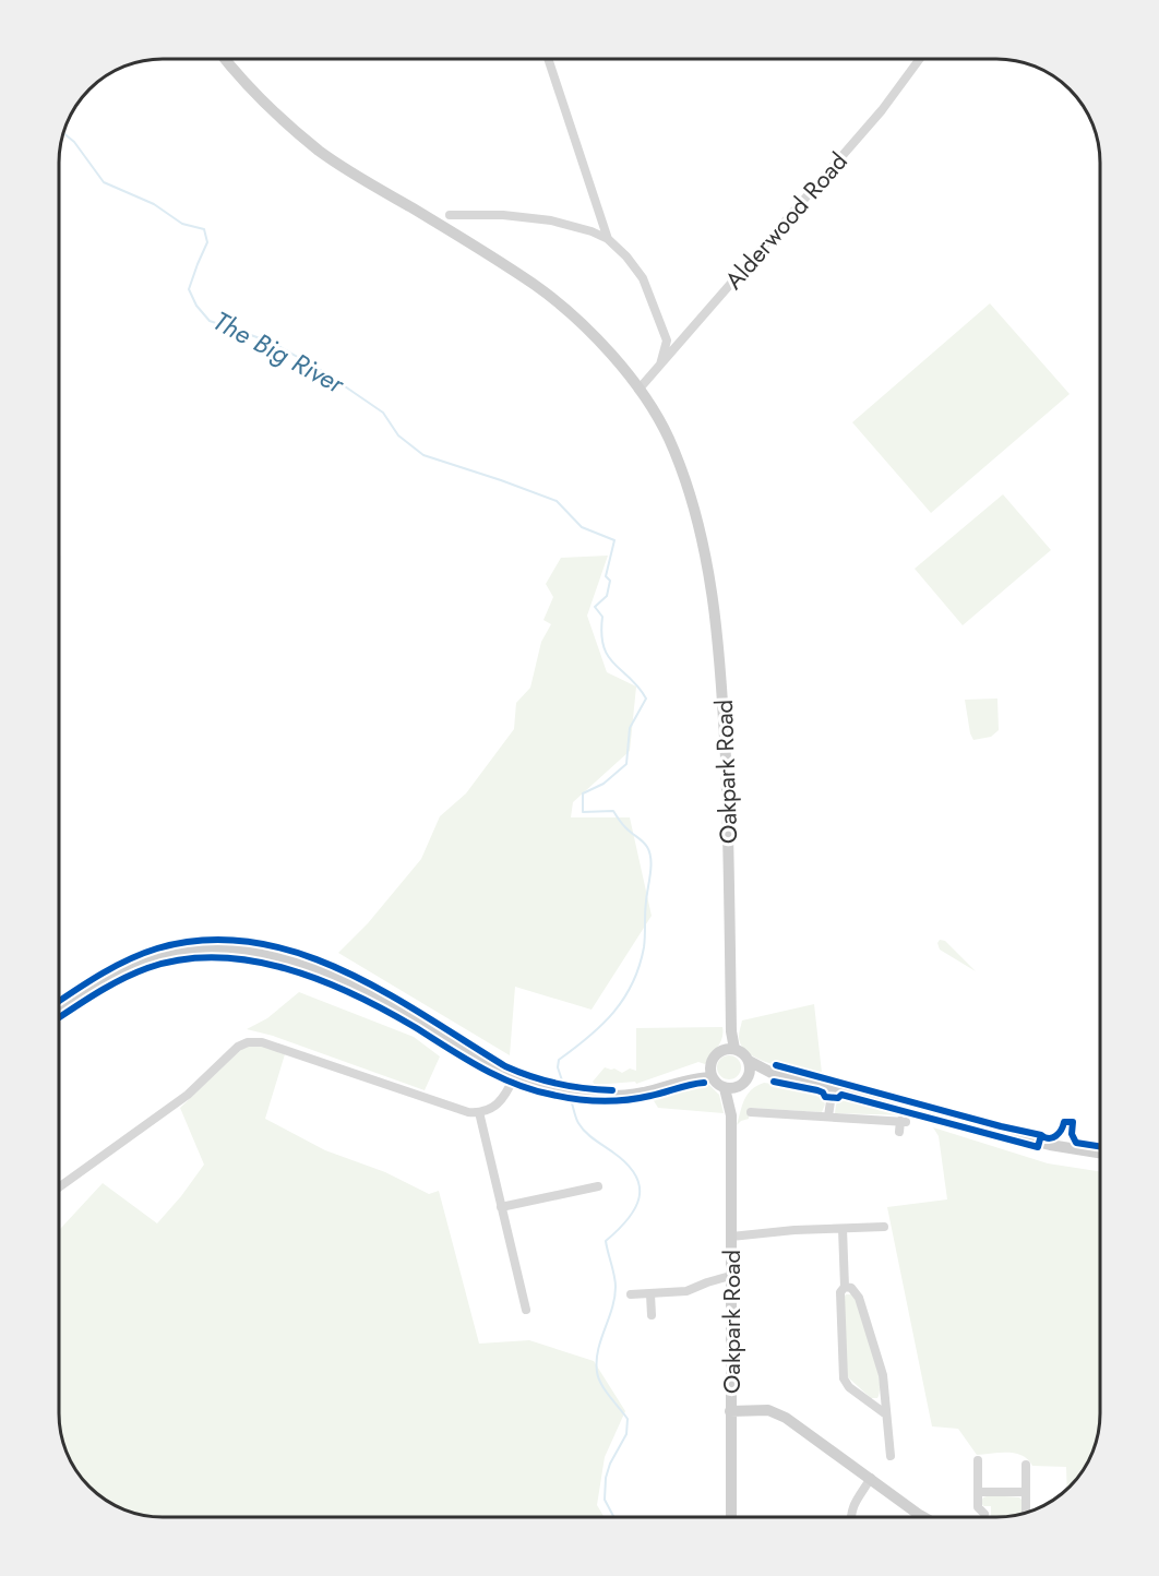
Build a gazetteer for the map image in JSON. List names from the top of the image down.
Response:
{
  "streets": {
    "main road": ["Oakpark Road"],
    "street": ["Alderwood Road"]
  },
  "crossings": [
    ["Alderwood Road", "Oakpark Road"]
  ],
  "water": ["The Big River"]
}
